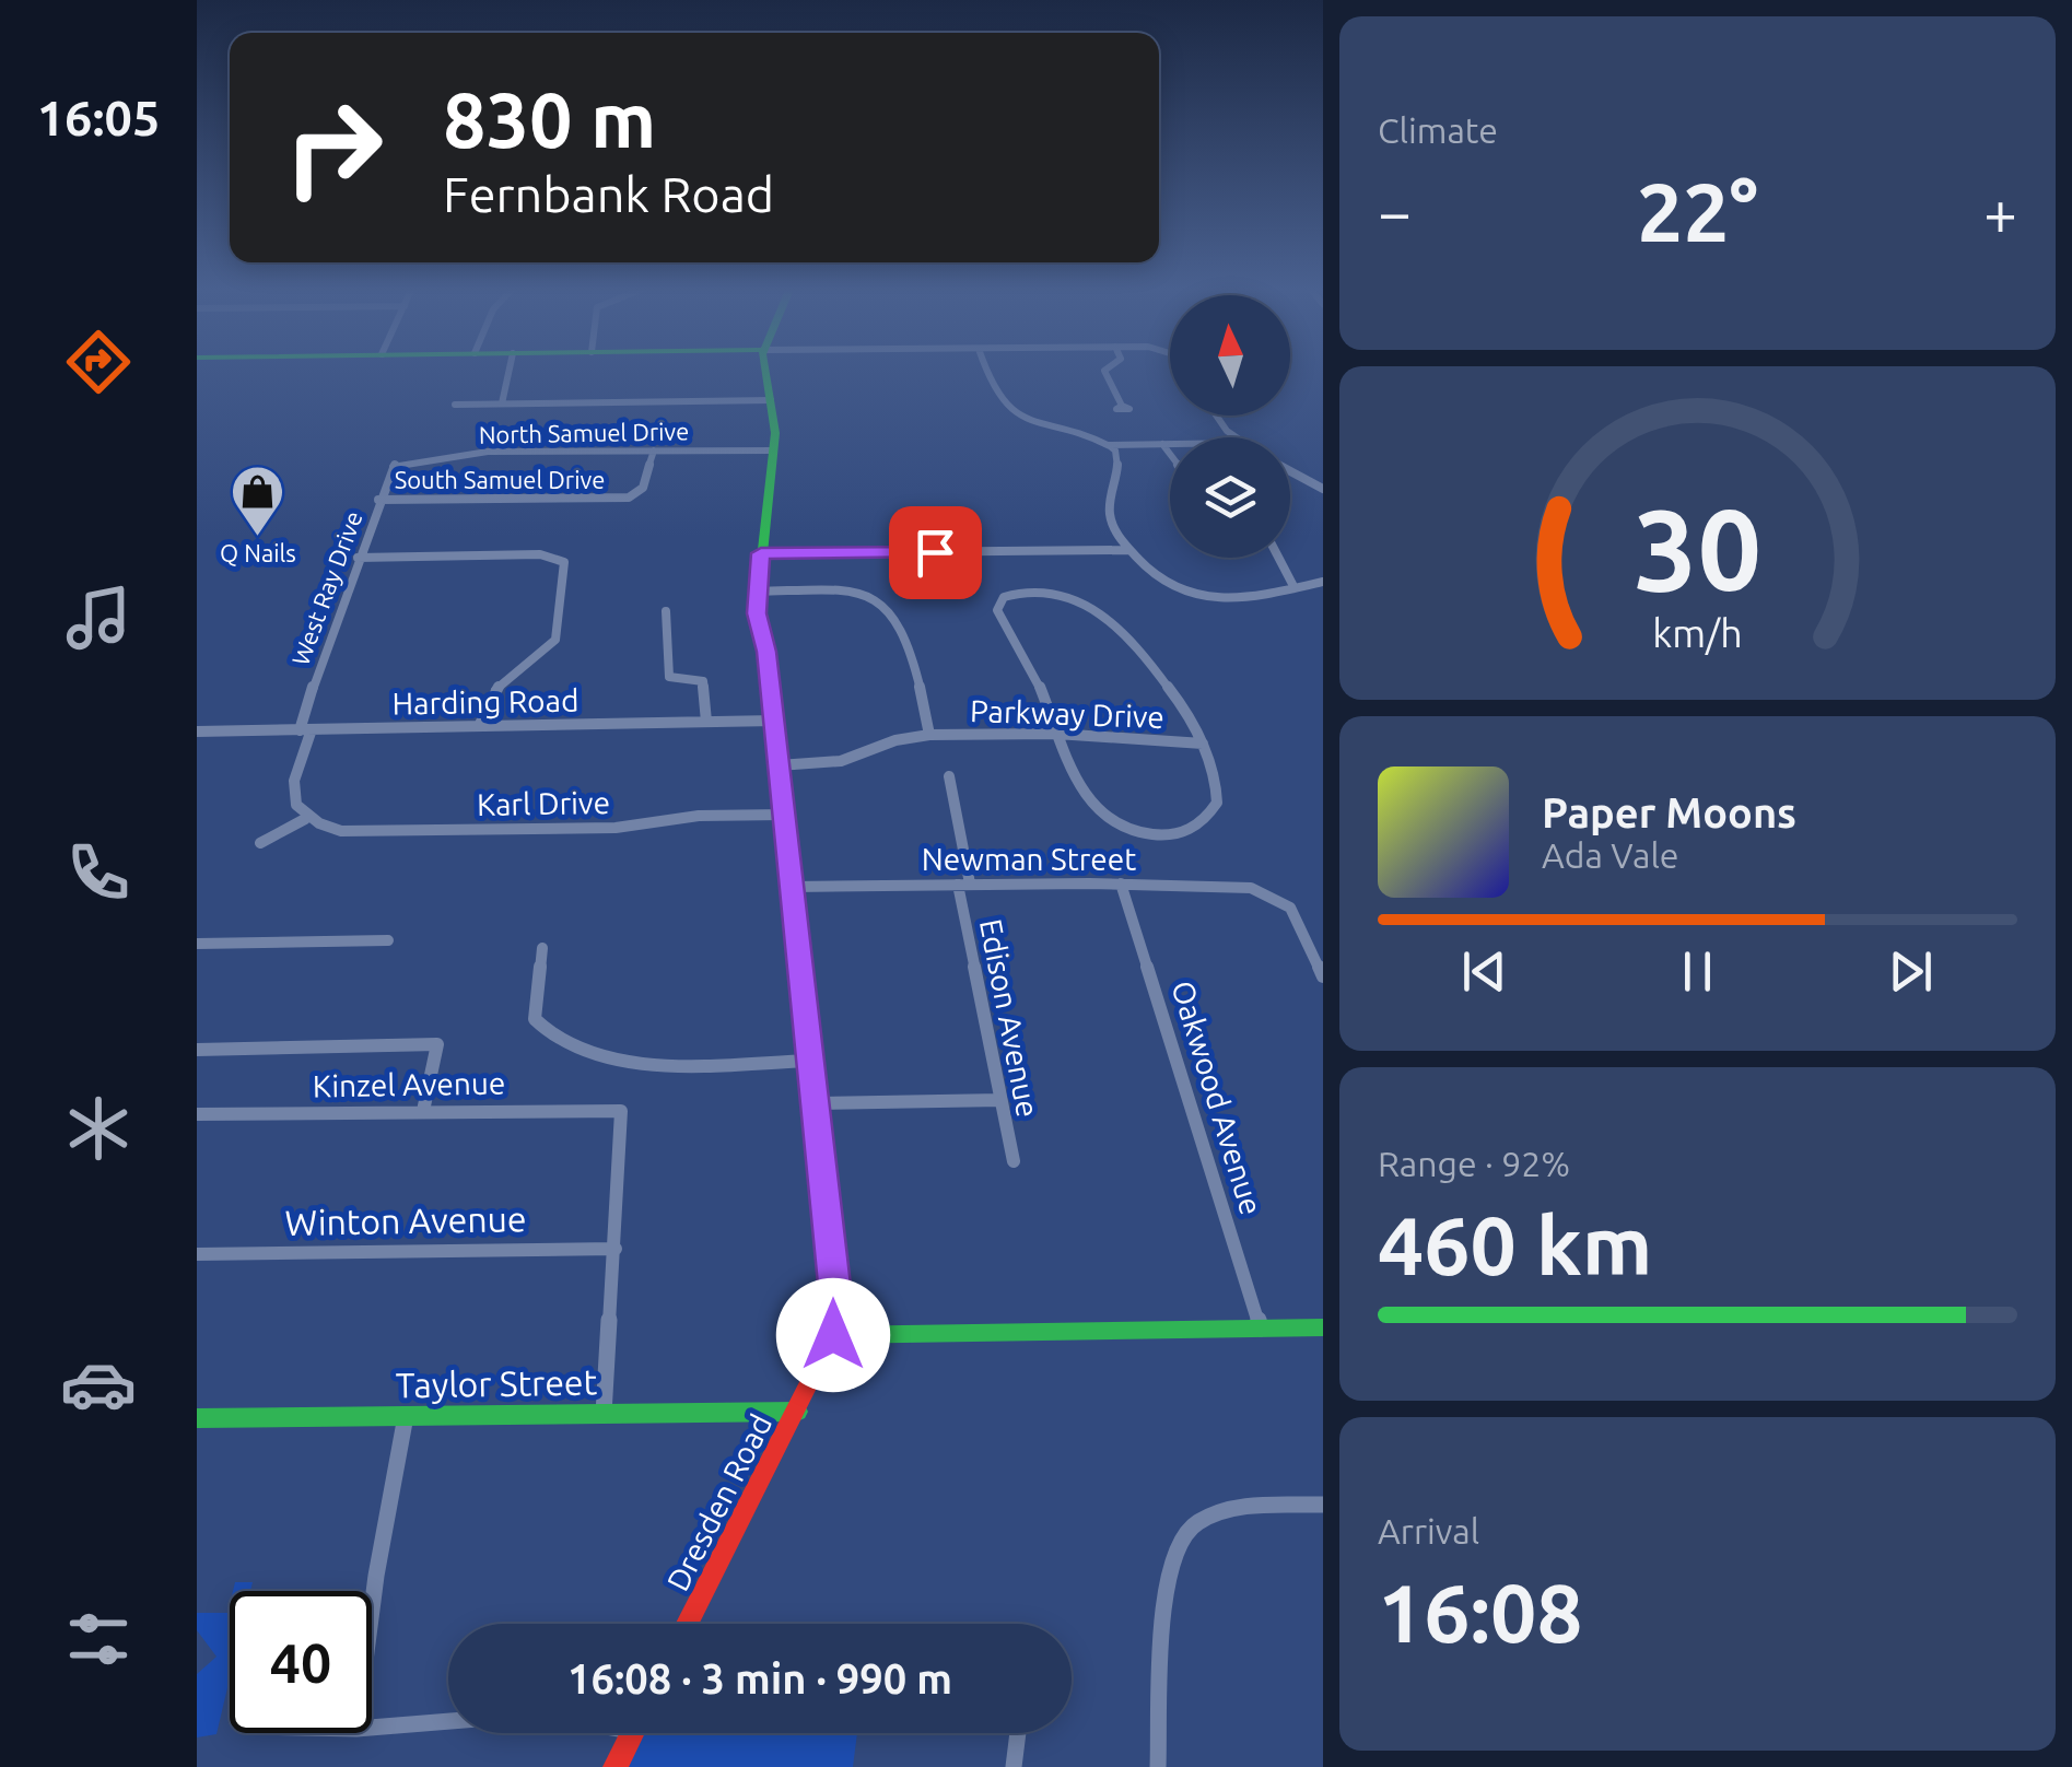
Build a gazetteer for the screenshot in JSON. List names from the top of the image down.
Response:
{
  "streets": {
    "street": [
      "North Samuel Drive",
      "South Samuel Drive",
      "West Ray Drive",
      "Harding Road",
      "Parkway Drive",
      "Karl Drive",
      "Newman Street",
      "Edison Avenue",
      "Kinzel Avenue",
      "Oakwood Avenue",
      "Winton Avenue",
      "Taylor Street",
      "Dresden Road"
    ]
  },
  "crossings": [
    ["North Samuel Drive", "South Samuel Drive"],
    ["North Samuel Drive", "West Ray Drive"],
    ["North Samuel Drive", "Dresden Road"],
    ["South Samuel Drive", "West Ray Drive"],
    ["West Ray Drive", "Harding Road"],
    ["Harding Road", "Dresden Road"],
    ["Parkway Drive", "Dresden Road"],
    ["Karl Drive", "Dresden Road"],
    ["Newman Street", "Edison Avenue"],
    ["Newman Street", "Oakwood Avenue"],
    ["Newman Street", "Dresden Road"],
    ["Kinzel Avenue", "Winton Avenue"],
    ["Taylor Street", "Dresden Road"]
  ],
  "places": {
    "shop": ["Q Nails"]
  },
  "north": "top",
  "page": {
    "tabs": "16:05",
    "tile": [
      "Climate",
      ["Range · 92%", "460 km"],
      ["Arrival", "16:08"]
    ],
    "turn": ["830 m", "Fernbank Road"],
    "heat": ["−", "22°", "+"],
    "song": ["Paper Moons", "Ada Vale"],
    "limit": "40",
    "trip": "16:08 · 3 min · 990 m",
    "gauge": ["30", "km/h"]
  }
}
